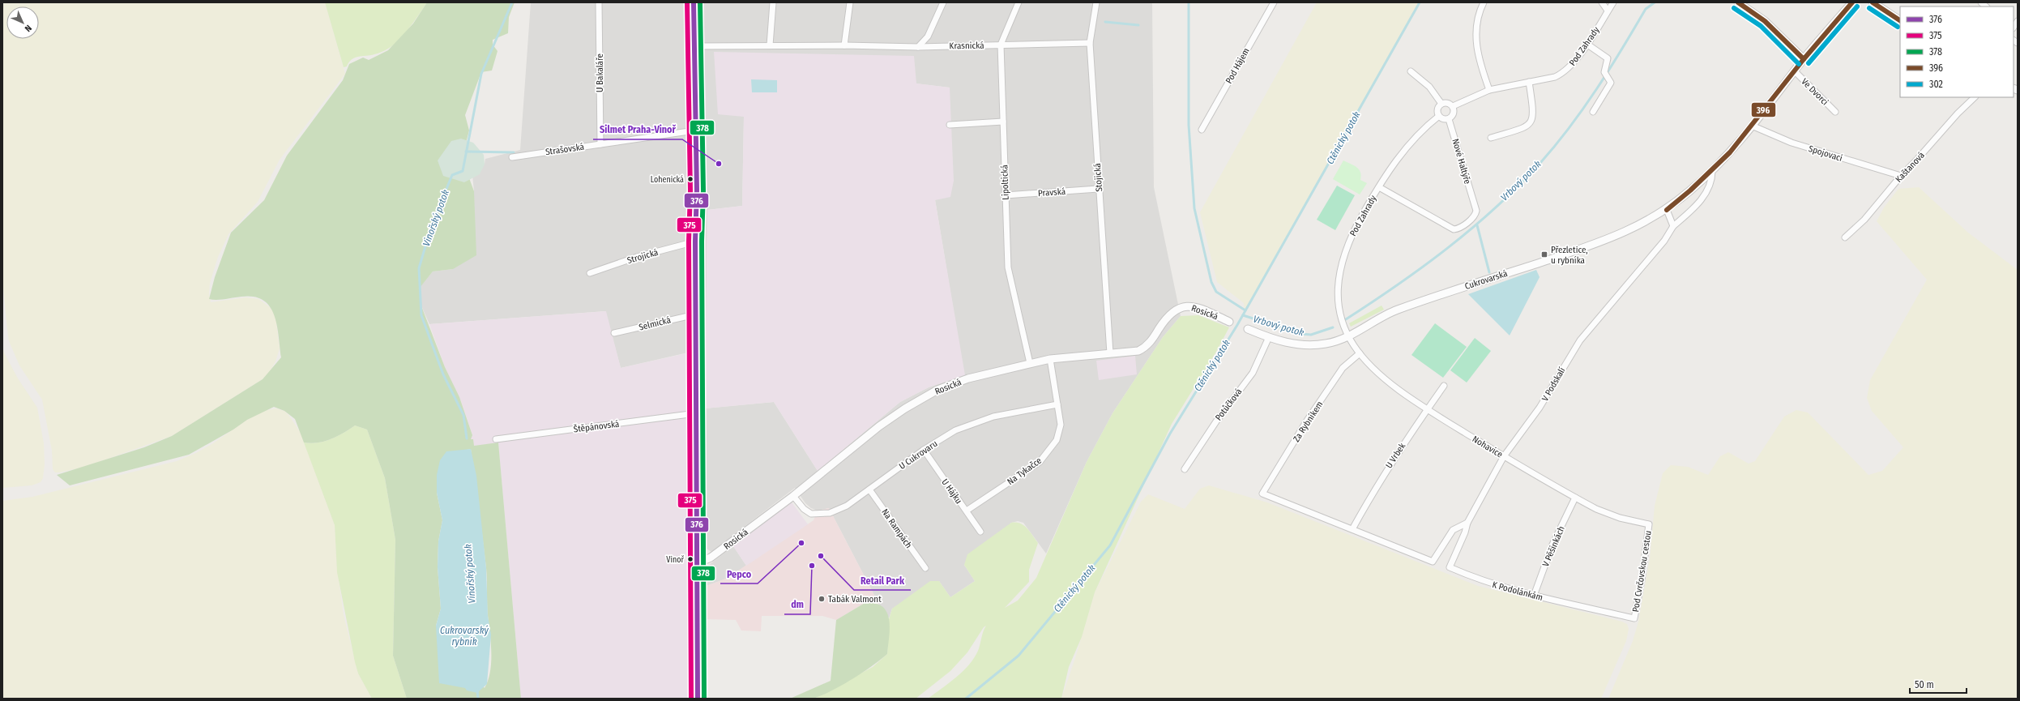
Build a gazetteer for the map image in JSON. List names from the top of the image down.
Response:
{
  "streets": {
    "street": [
      "Krasnická",
      "Pod Zahrady",
      "Pod Hájem",
      "U Bakaláře",
      "Ve Dvorci",
      "Strašovská",
      "Spojovací",
      "Nové Haltýře",
      "Kaštanová",
      "Stojická",
      "Lipoltická",
      "Pravská",
      "Strojická",
      "Cukrovarská",
      "Rosická",
      "Selmická",
      "V Podskalí",
      "Potůčková",
      "Za Rybníkem",
      "Štěpánovská",
      "Nohavice",
      "U Cukrovaru",
      "U Vrbek",
      "Na Tykačce",
      "U Hájku",
      "Na Rampách",
      "V Pěšinkách",
      "Pod Cvrčovskou cestou",
      "K Podolánkám"
    ]
  },
  "crossings": [
    ["Krasnická", "Stojická"],
    ["Krasnická", "Lipoltická"],
    ["Pod Zahrady", "Nové Haltýře"],
    ["Pod Zahrady", "Cukrovarská"],
    ["Pod Zahrady", "Nohavice"],
    ["U Bakaláře", "Strašovská"],
    ["Ve Dvorci", "Cukrovarská"],
    ["Spojovací", "Kaštanová"],
    ["Spojovací", "Cukrovarská"],
    ["Stojická", "Pravská"],
    ["Stojická", "Rosická"],
    ["Lipoltická", "Pravská"],
    ["Lipoltická", "Rosická"],
    ["Cukrovarská", "V Podskalí"],
    ["Cukrovarská", "Potůčková"],
    ["Cukrovarská", "Nohavice"],
    ["Rosická", "U Cukrovaru"],
    ["Rosická", "Na Tykačce"],
    ["V Podskalí", "Nohavice"],
    ["V Podskalí", "K Podolánkám"],
    ["Za Rybníkem", "Nohavice"],
    ["Za Rybníkem", "U Vrbek"],
    ["Nohavice", "U Vrbek"],
    ["Nohavice", "V Pěšinkách"],
    ["Nohavice", "Pod Cvrčovskou cestou"],
    ["U Cukrovaru", "Na Tykačce"],
    ["U Cukrovaru", "U Hájku"],
    ["U Cukrovaru", "Na Rampách"],
    ["Na Tykačce", "U Hájku"],
    ["V Pěšinkách", "K Podolánkám"],
    ["Pod Cvrčovskou cestou", "K Podolánkám"]
  ],
  "water": [
    "Ctěnický potok",
    "Vrbový potok",
    "Vinořský potok",
    "Cukrovarský rybník"
  ],
  "places": {
    "other": [
      "Silmet Praha-Vinoř",
      "Lohenická",
      "Pepco",
      "Retail Park",
      "Vinoř",
      "dm",
      "Tabák Valmont"
    ],
    "transit": ["Přezletice, u rybníka"]
  },
  "lines": [
    "transit line 376",
    "transit line 375",
    "transit line 378",
    "transit line 396",
    "transit line 302"
  ],
  "legend": [
    "376",
    "375",
    "378",
    "396",
    "302"
  ],
  "scale_bar": "50 m",
  "north": "bottom right"
}
